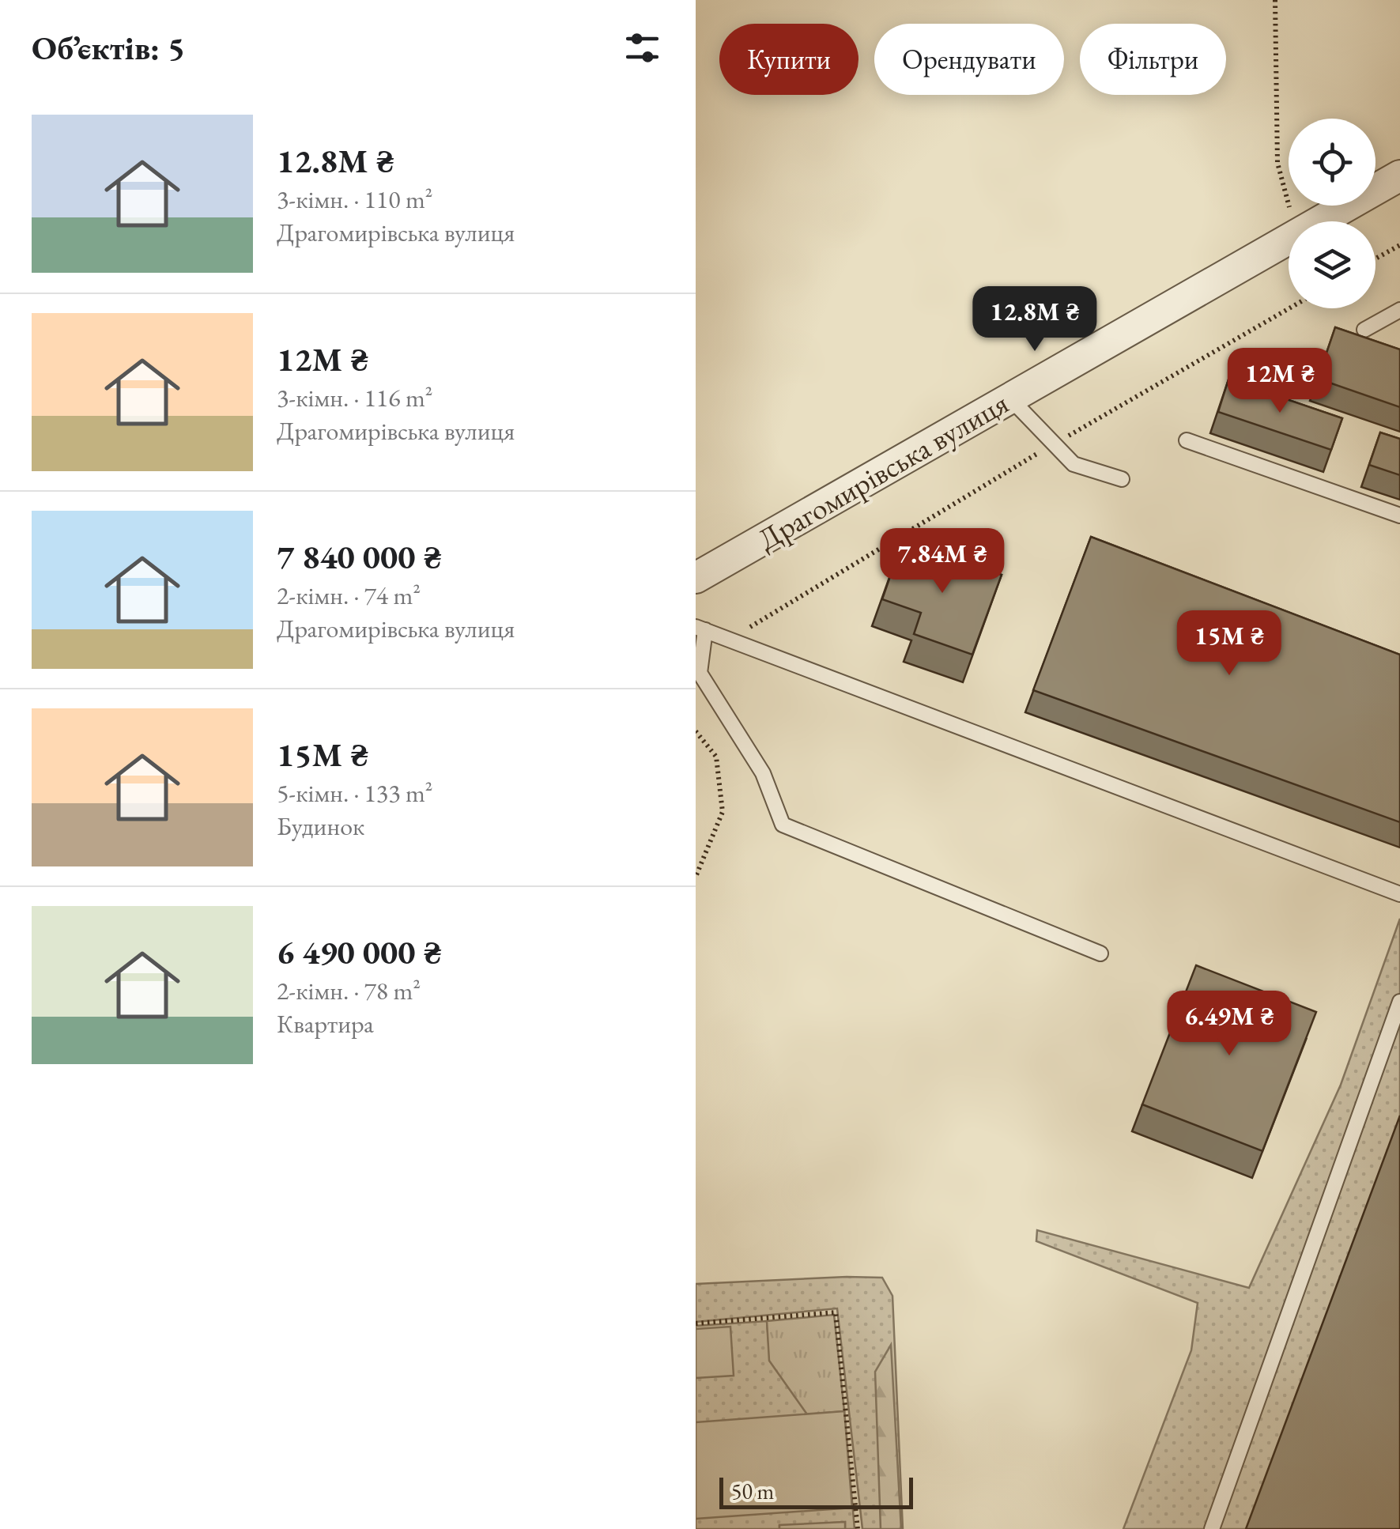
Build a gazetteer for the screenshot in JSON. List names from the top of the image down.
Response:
{
  "streets": {
    "street": ["Драгомирівська вулиця"]
  },
  "scale_bar": "50 m",
  "page": {
    "heading": "Об’єктів: 5",
    "chip": ["Купити", "Орендувати", "Фільтри"],
    "list": [
      {
        "name": "12.8M ₴",
        "note": "3-кімн. · 110 m² · Драгомирівська вулиця"
      },
      {
        "name": "12M ₴",
        "note": "3-кімн. · 116 m² · Драгомирівська вулиця"
      },
      {
        "name": "7 840 000 ₴",
        "note": "2-кімн. · 74 m² · Драгомирівська вулиця"
      },
      {
        "name": "15M ₴",
        "note": "5-кімн. · 133 m² · Будинок"
      },
      {
        "name": "6 490 000 ₴",
        "note": "2-кімн. · 78 m² · Квартира"
      }
    ],
    "price": [
      "12.8M ₴",
      "12M ₴",
      "7.84M ₴",
      "15M ₴",
      "6.49M ₴"
    ],
    "scale": "50 m"
  }
}
